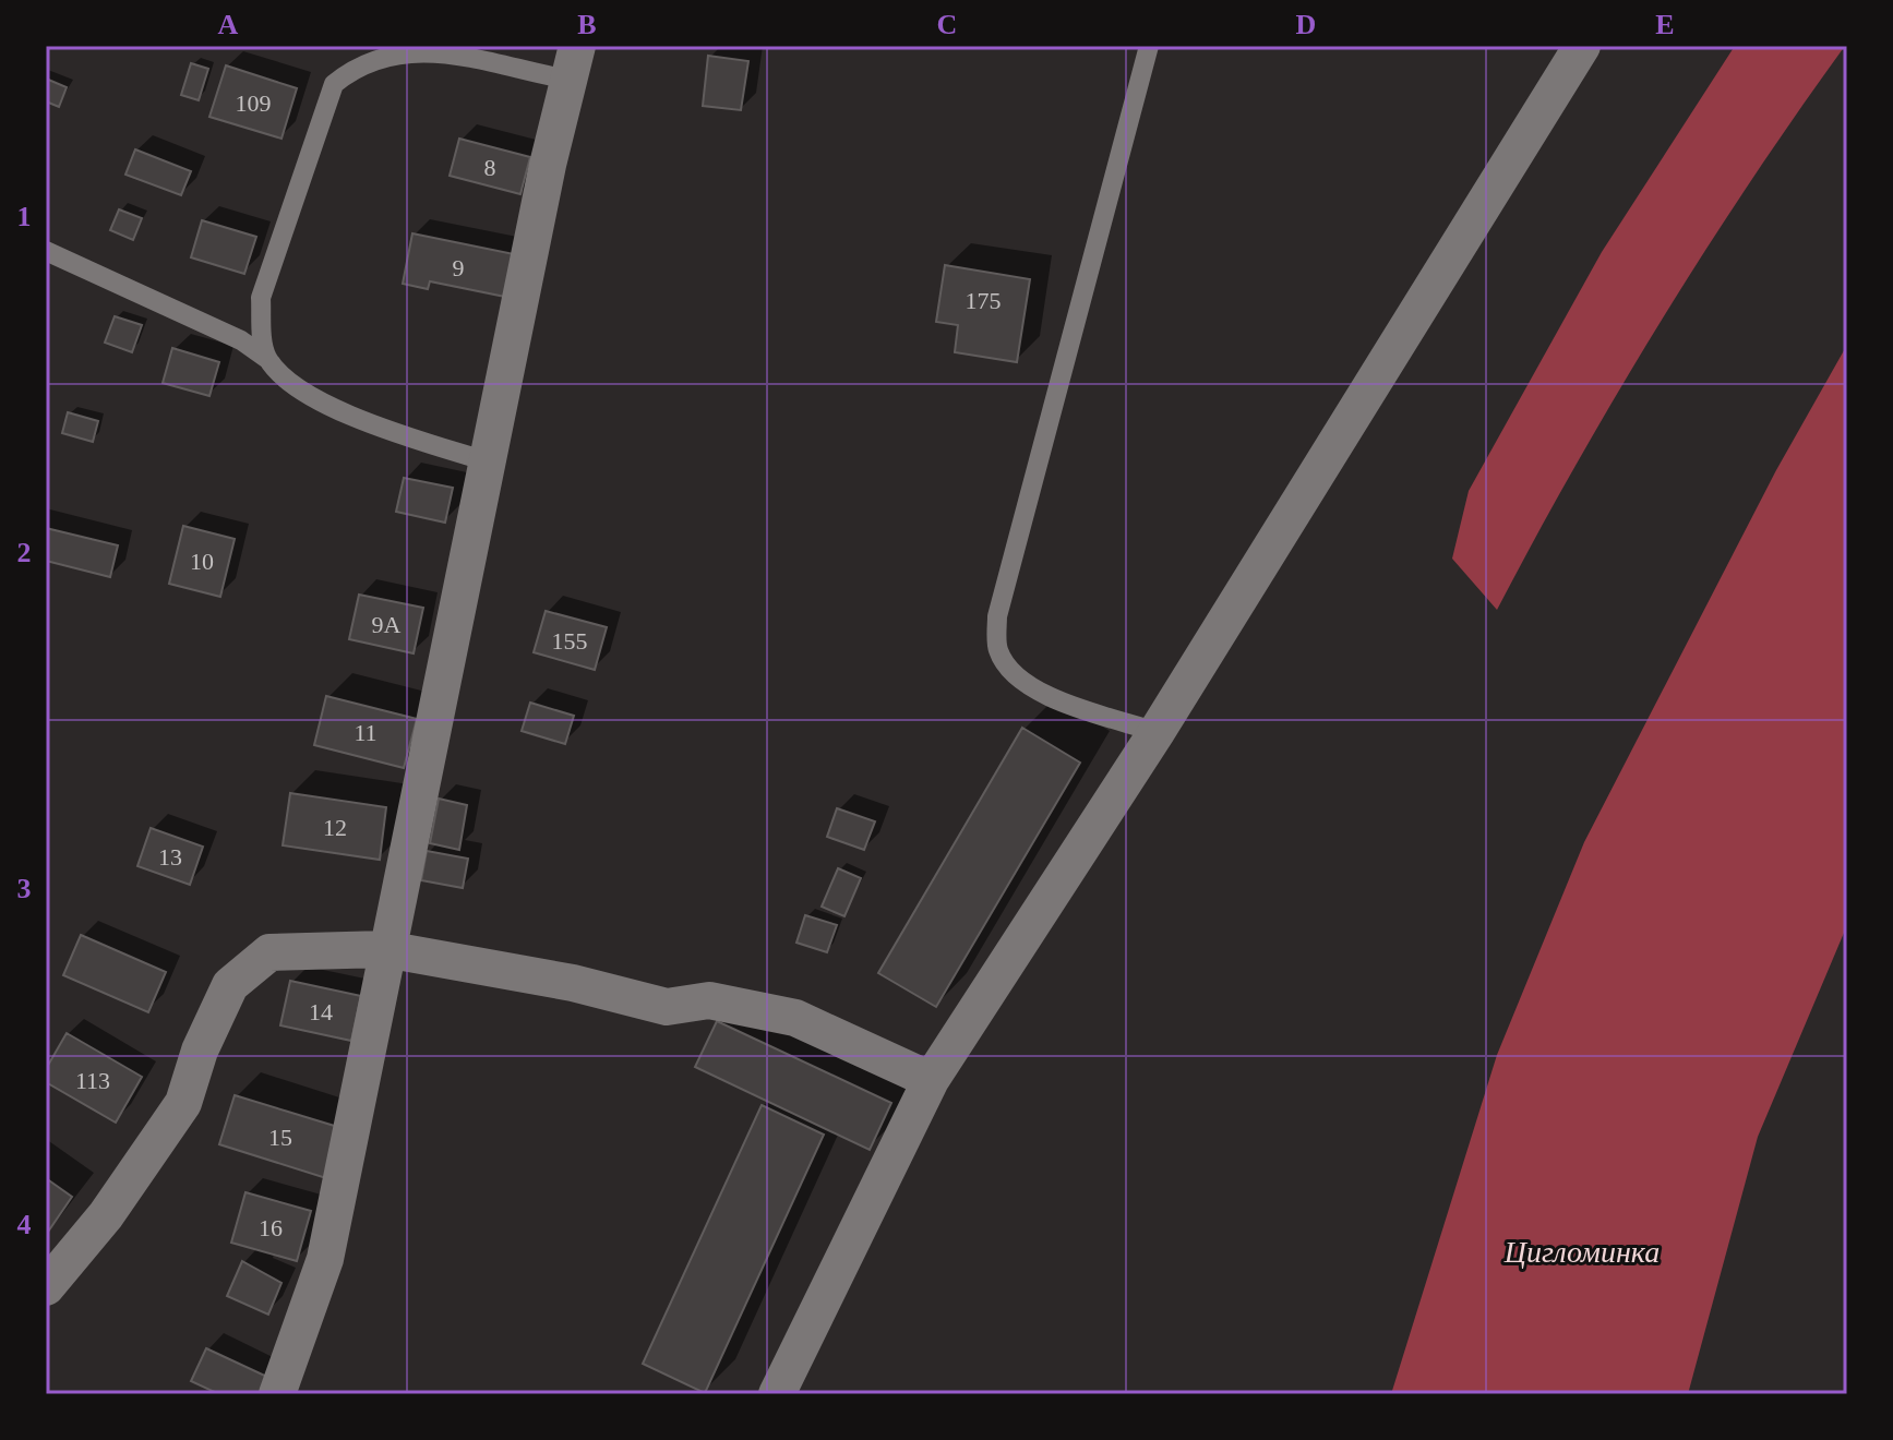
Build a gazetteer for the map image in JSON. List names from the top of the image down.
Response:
{
  "water": ["Цигломинка"],
  "house_numbers": [
    "109",
    "8",
    "9",
    "175",
    "10",
    "9А",
    "155",
    "11",
    "12",
    "13",
    "14",
    "113",
    "15",
    "16"
  ],
  "grid": {
    "columns": [
      "A",
      "B",
      "C",
      "D",
      "E"
    ],
    "rows": [
      "1",
      "2",
      "3",
      "4"
    ]
  }
}
